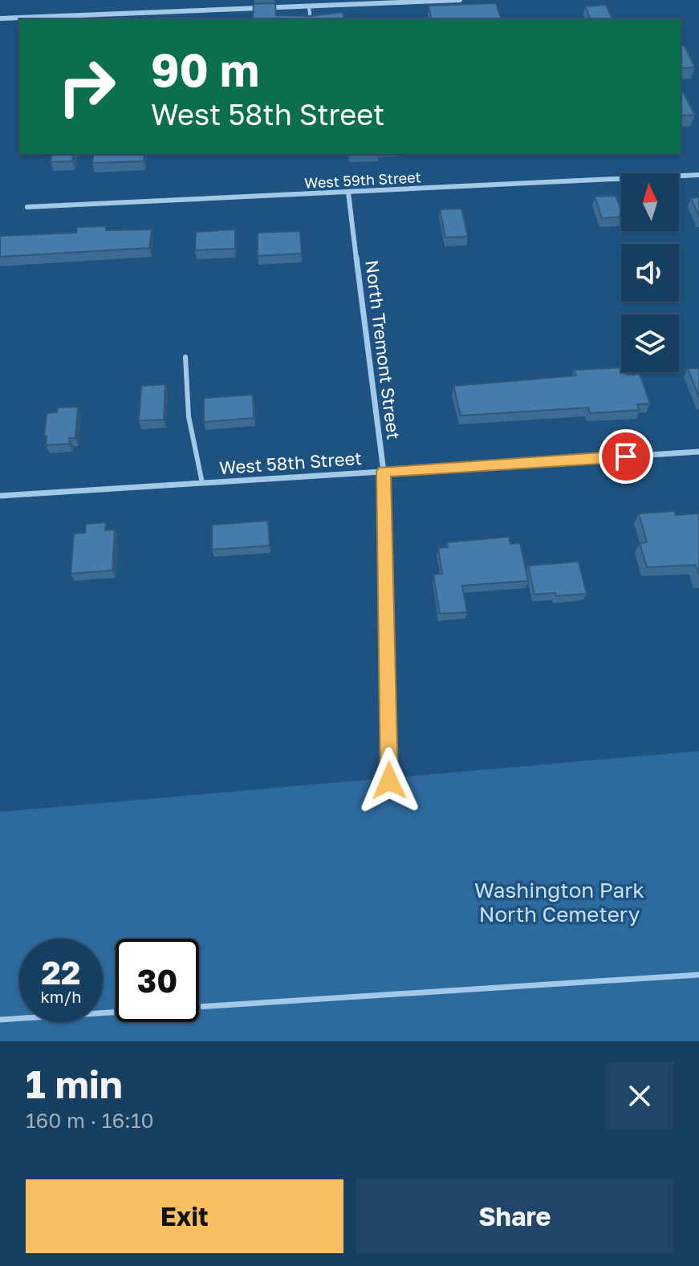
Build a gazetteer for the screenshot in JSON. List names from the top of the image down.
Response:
{
  "streets": {
    "street": ["West 59th Street", "North Tremont Street", "West 58th Street"]
  },
  "crossings": [
    ["West 59th Street", "North Tremont Street"],
    ["North Tremont Street", "West 58th Street"]
  ],
  "parks": ["Washington Park North Cemetery"],
  "north": "top",
  "page": {
    "turn": ["90 m", "West 58th Street"],
    "speed": "22 km/h",
    "limit": "30",
    "heading": ["1 min", "160 m · 16:10"],
    "buttons": ["Exit", "Share"]
  }
}
